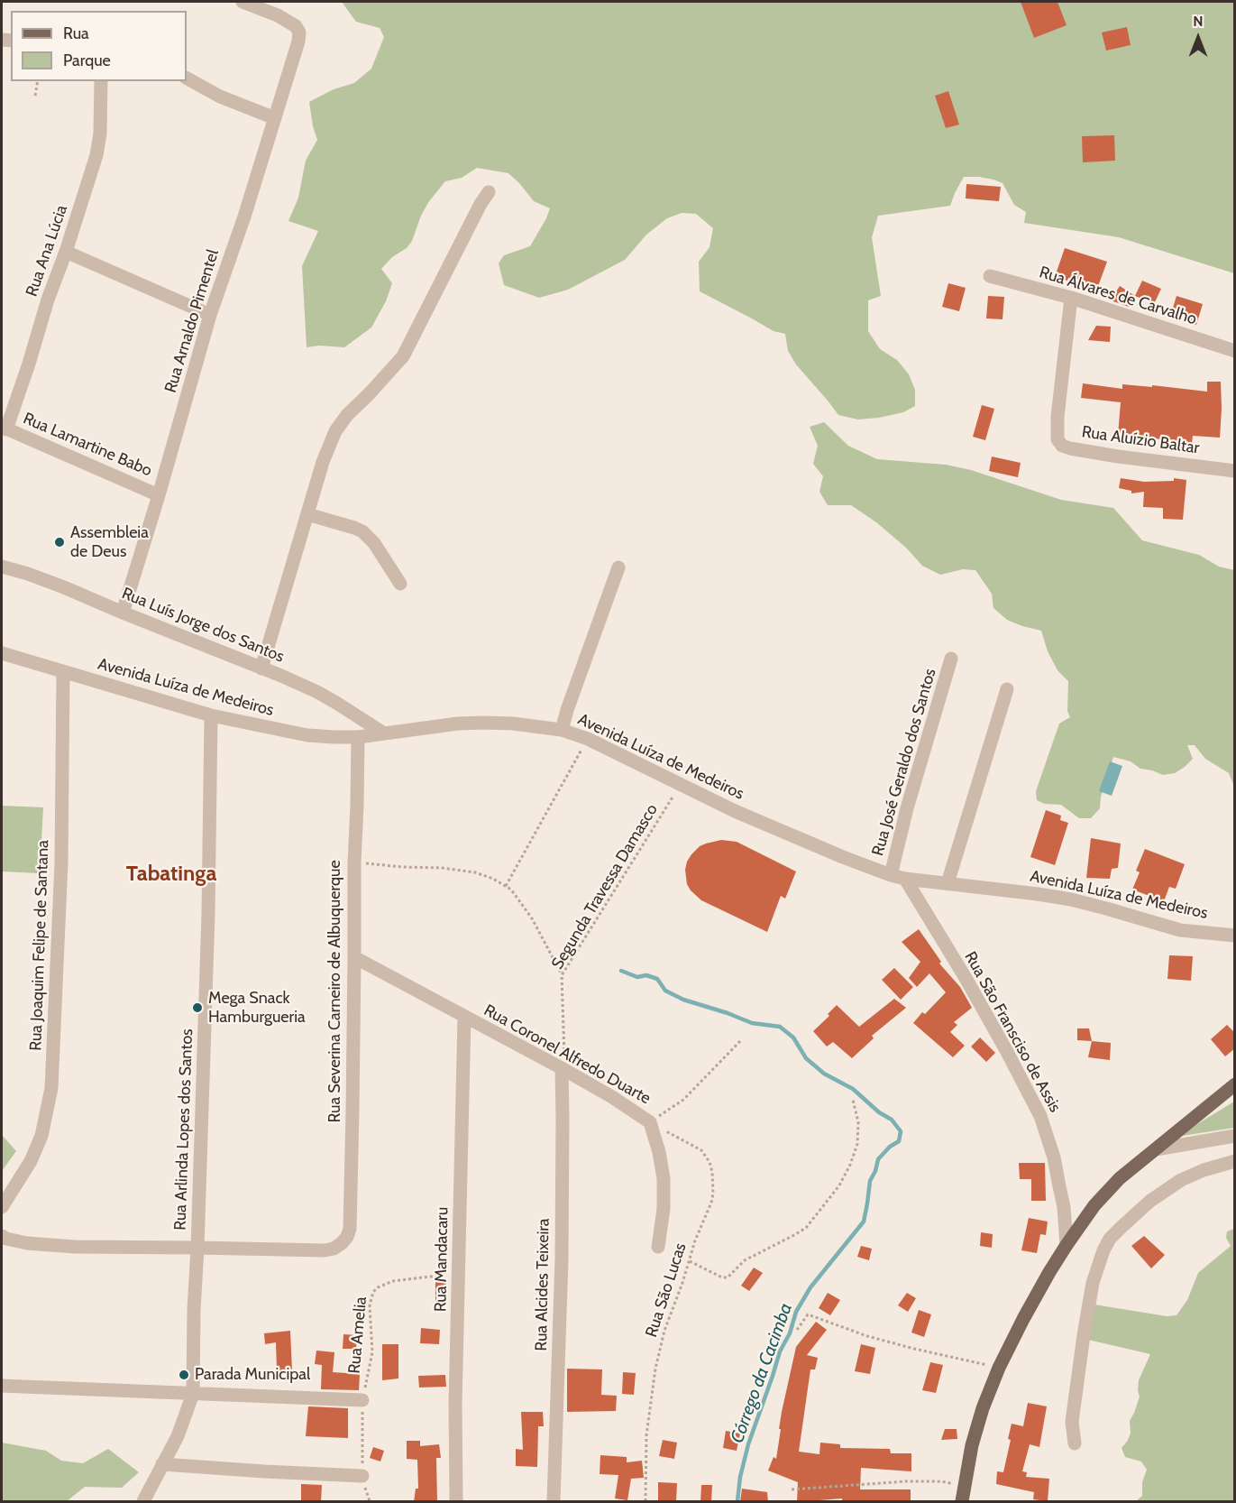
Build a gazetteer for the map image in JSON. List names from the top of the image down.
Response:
{
  "streets": {
    "street": [
      "Rua Ana Lúcia",
      "Rua Álvares de Carvalho",
      "Rua Arnaldo Pimentel",
      "Rua Aluízio Baltar",
      "Rua Lamartine Babo",
      "Rua Luís Jorge dos Santos",
      "Avenida Luíza de Medeiros",
      "Rua José Geraldo dos Santos",
      "Rua Joaquim Felipe de Santana",
      "Rua Severina Carneiro de Albuquerque",
      "Rua São Fransciso de Assis",
      "Rua Coronel Alfredo Duarte",
      "Rua Arlinda Lopes dos Santos",
      "Rua Mandacaru",
      "Rua Alcides Teixeira"
    ],
    "path": ["Segunda Travessa Damasco", "Rua São Lucas", "Rua Amelia"]
  },
  "crossings": [
    ["Rua Ana Lúcia", "Rua Lamartine Babo"],
    ["Rua Álvares de Carvalho", "Rua Aluízio Baltar"],
    ["Rua Arnaldo Pimentel", "Rua Lamartine Babo"],
    ["Rua Arnaldo Pimentel", "Rua Luís Jorge dos Santos"],
    ["Rua Luís Jorge dos Santos", "Avenida Luíza de Medeiros"],
    ["Avenida Luíza de Medeiros", "Rua José Geraldo dos Santos"],
    ["Avenida Luíza de Medeiros", "Segunda Travessa Damasco"],
    ["Avenida Luíza de Medeiros", "Rua Joaquim Felipe de Santana"],
    ["Avenida Luíza de Medeiros", "Rua Severina Carneiro de Albuquerque"],
    ["Avenida Luíza de Medeiros", "Rua São Fransciso de Assis"],
    ["Avenida Luíza de Medeiros", "Rua Arlinda Lopes dos Santos"],
    ["Segunda Travessa Damasco", "Rua Coronel Alfredo Duarte"],
    ["Segunda Travessa Damasco", "Rua Alcides Teixeira"],
    ["Rua Severina Carneiro de Albuquerque", "Rua Coronel Alfredo Duarte"],
    ["Rua Severina Carneiro de Albuquerque", "Rua Arlinda Lopes dos Santos"],
    ["Rua Coronel Alfredo Duarte", "Rua Mandacaru"],
    ["Rua Coronel Alfredo Duarte", "Rua Alcides Teixeira"],
    ["Rua Coronel Alfredo Duarte", "Rua São Lucas"],
    ["Rua Mandacaru", "Rua Amelia"]
  ],
  "districts": ["Tabatinga"],
  "water": ["Córrego da Cacimba"],
  "places": ["Assembleia de Deus", "Mega Snack Hamburgueria", "Parada Municipal"],
  "legend": ["Rua", "Parque"],
  "north": "top"
}
